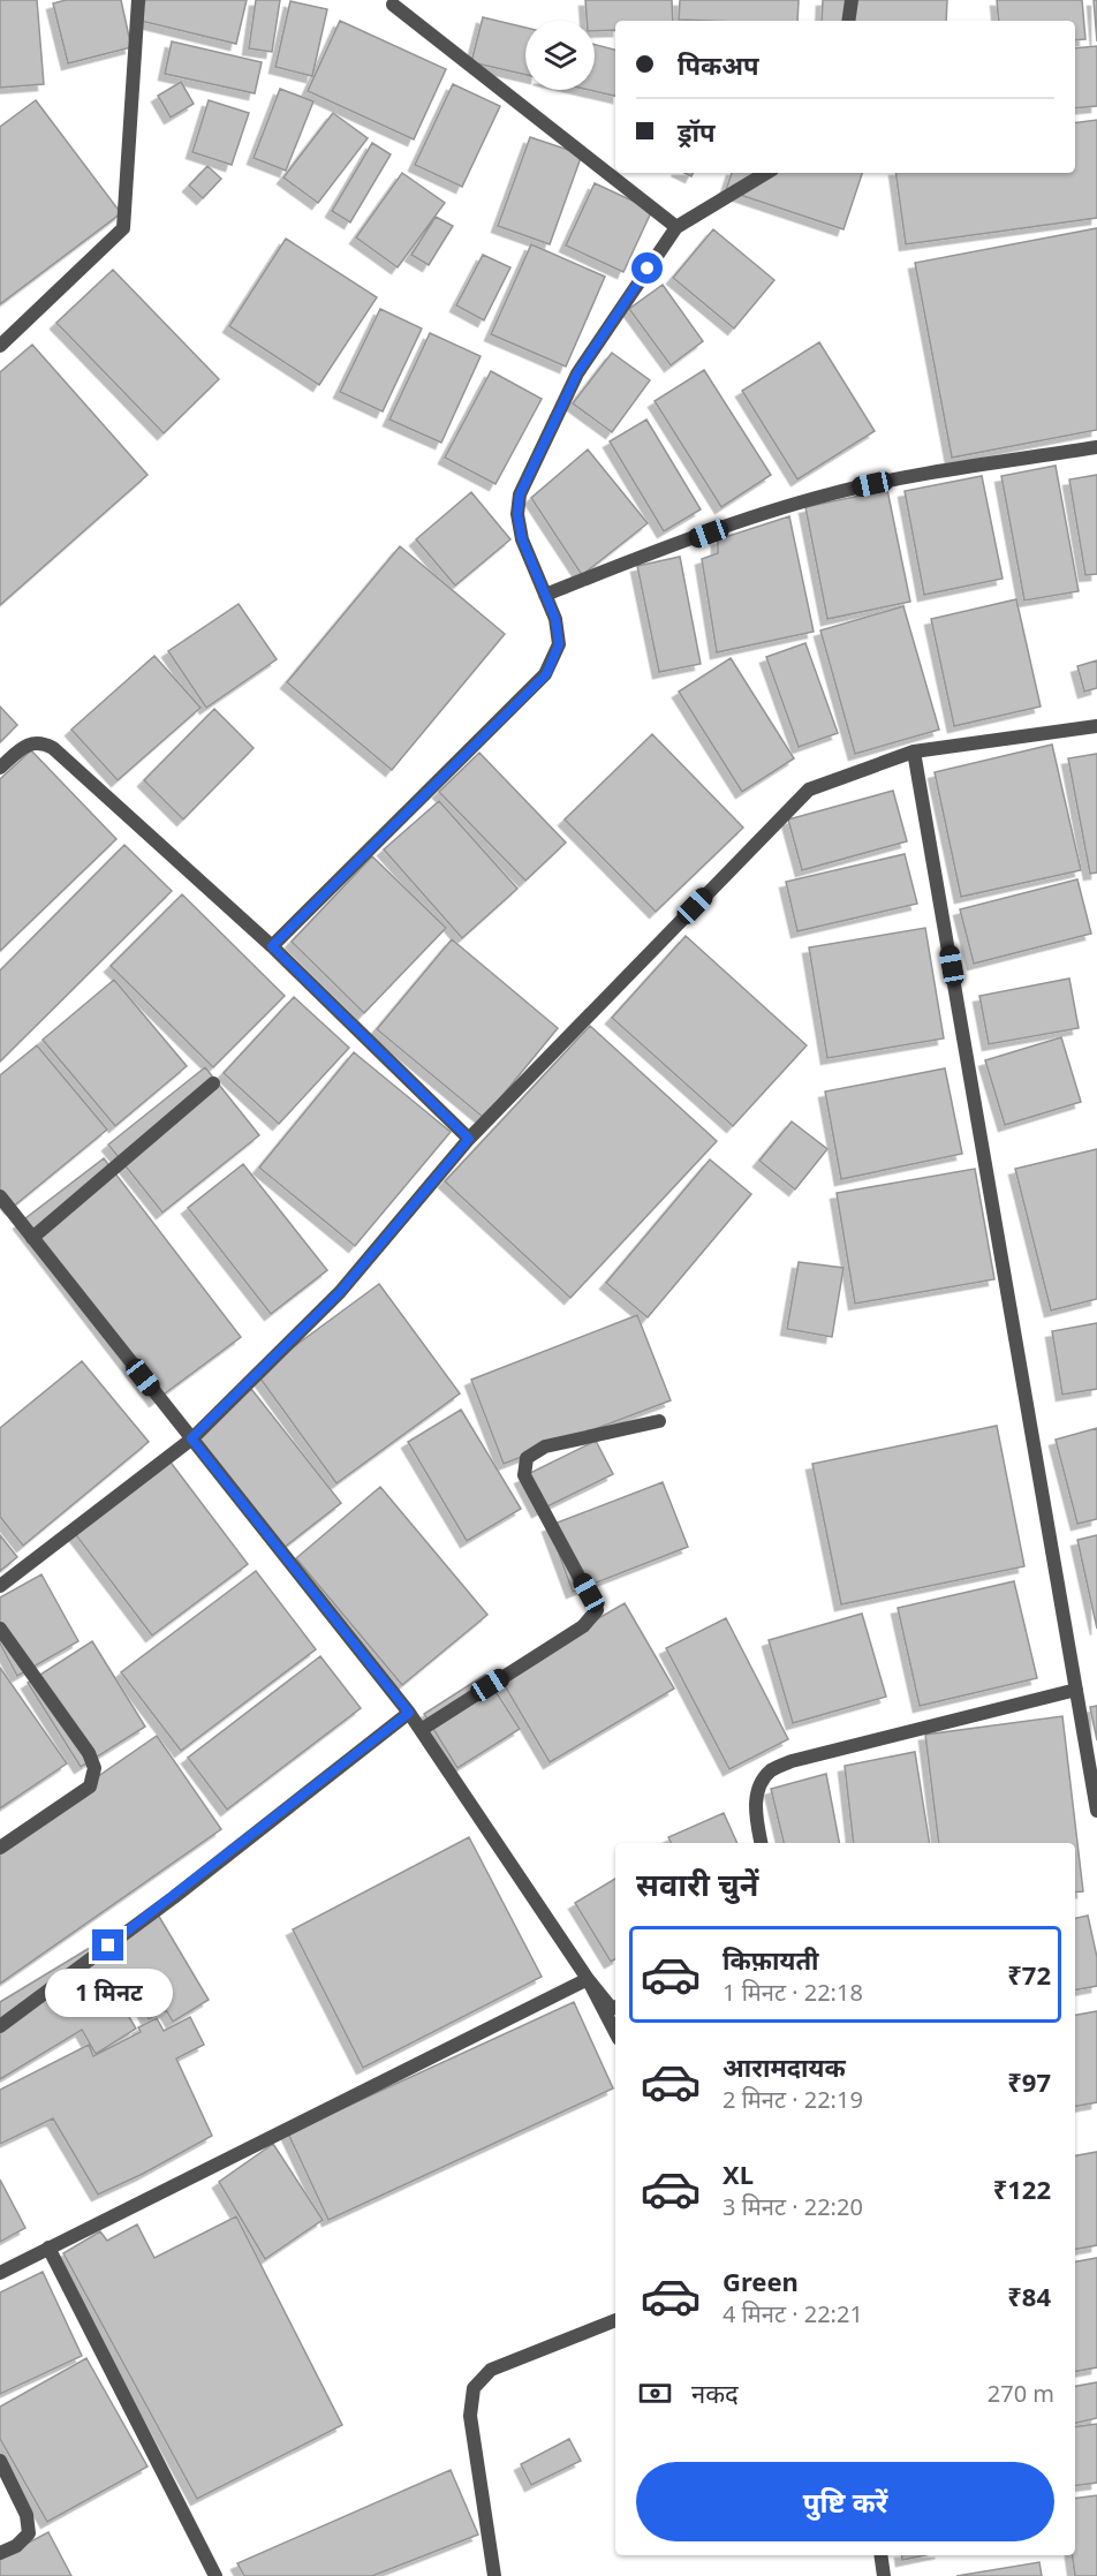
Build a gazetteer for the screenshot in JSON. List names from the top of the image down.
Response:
{
  "page": {
    "banner": ["पिकअप", "ड्रॉप"],
    "heading": "सवारी चुनें",
    "list": [
      {
        "name": "किफ़ायती",
        "note": "1 मिनट · 22:18",
        "value": "₹72"
      },
      {
        "name": "आरामदायक",
        "note": "2 मिनट · 22:19",
        "value": "₹97"
      },
      {
        "name": "XL",
        "note": "3 मिनट · 22:20",
        "value": "₹122"
      },
      {
        "name": "Green",
        "note": "4 मिनट · 22:21",
        "value": "₹84"
      }
    ],
    "bubble": "1 मिनट",
    "pay": ["नकद", "270 m"],
    "buttons": "पुष्टि करें"
  }
}
